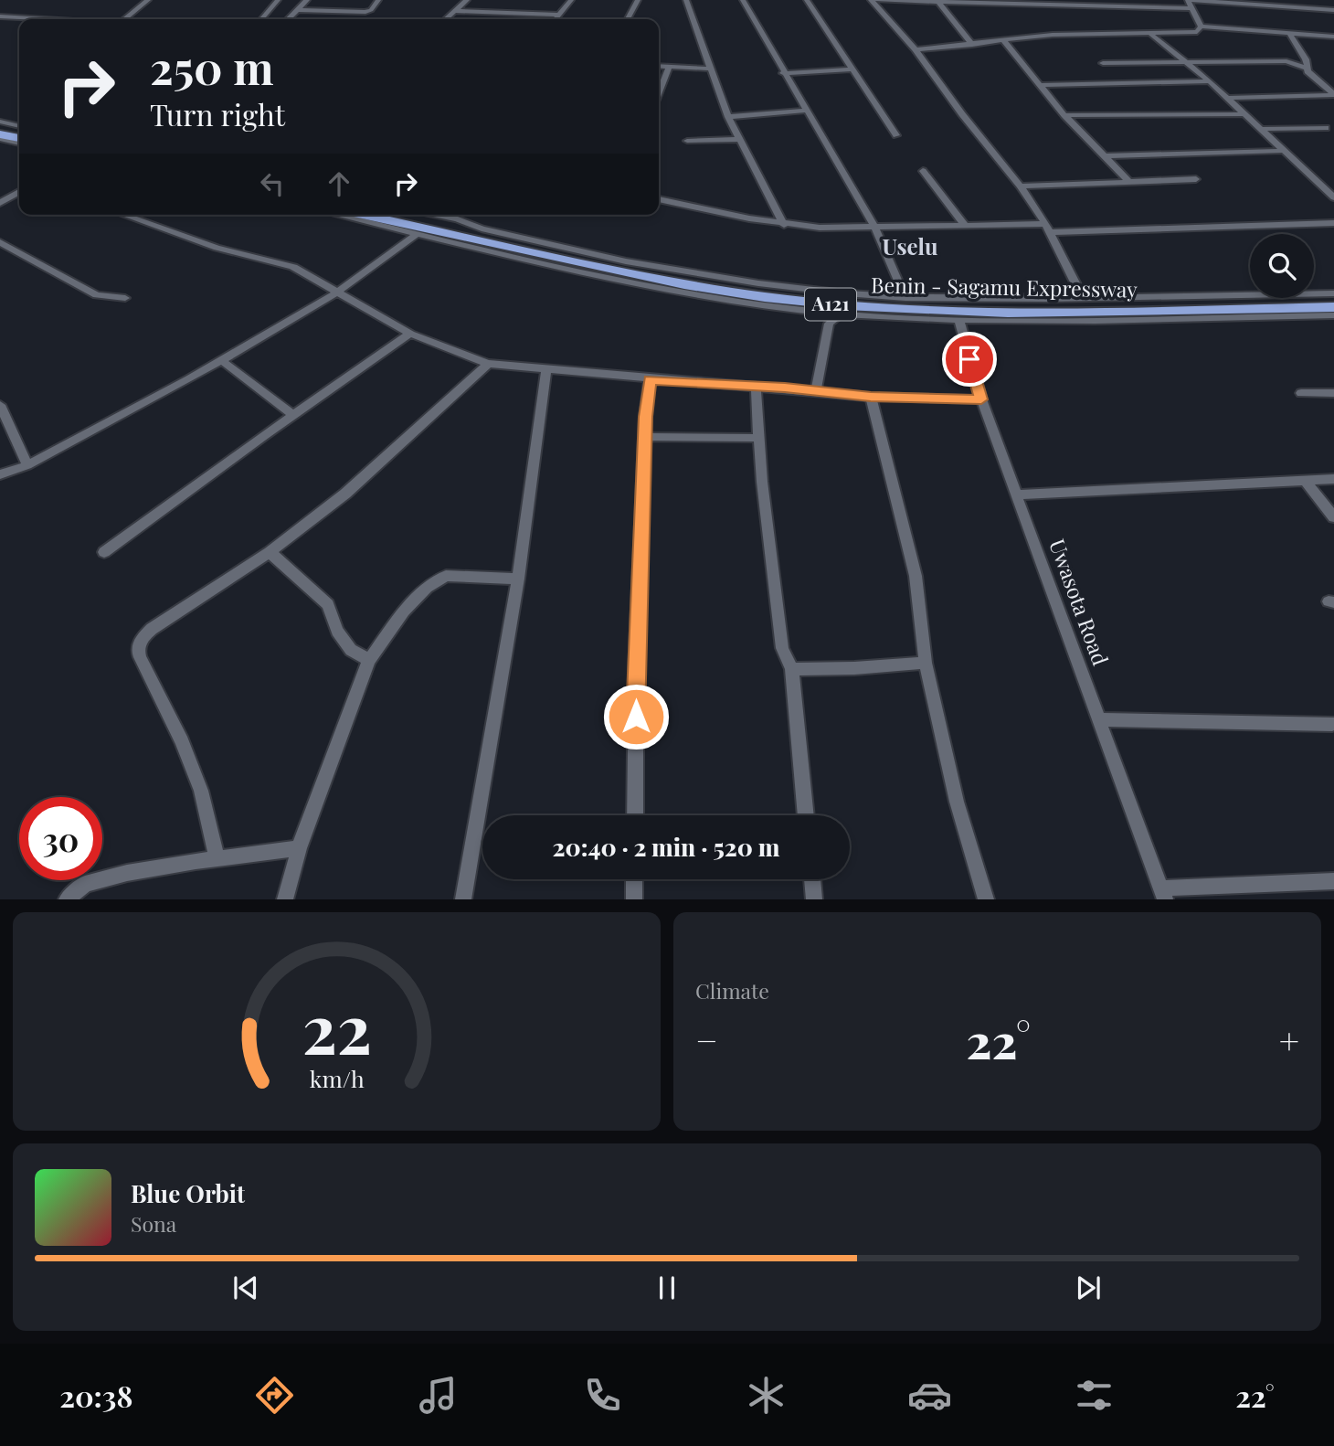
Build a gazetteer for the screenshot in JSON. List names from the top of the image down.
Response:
{
  "streets": {
    "highway": ["Benin - Sagamu Expressway", "A121"],
    "street": ["Uwasota Road"]
  },
  "districts": ["Uselu"],
  "page": {
    "turn": ["250 m", "Turn right"],
    "limit": "30",
    "trip": "20:40 · 2 min · 520 m",
    "tile": "Climate",
    "heat": ["−", "22°", "+"],
    "song": ["Blue Orbit", "Sona"],
    "tabs": ["20:38", "22°"],
    "gauge": ["22", "km/h"]
  }
}
